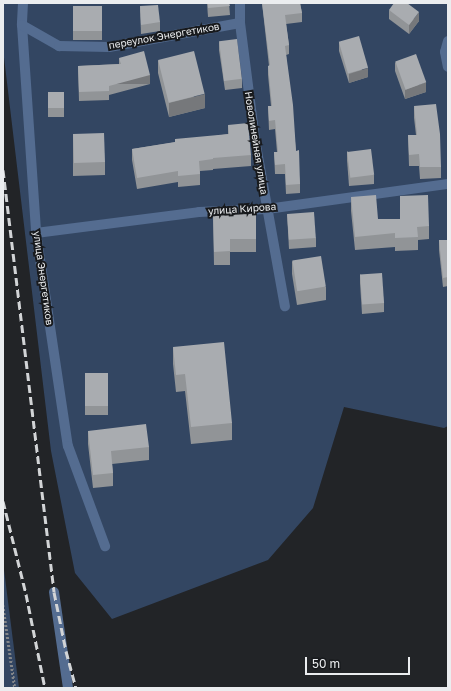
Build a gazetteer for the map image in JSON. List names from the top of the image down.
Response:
{
  "streets": {
    "street": [
      "переулок Энергетиков",
      "Новолинейная улица",
      "улица Кирова",
      "улица Энергетиков"
    ]
  },
  "crossings": [
    ["переулок Энергетиков", "Новолинейная улица"],
    ["переулок Энергетиков", "улица Энергетиков"],
    ["Новолинейная улица", "улица Кирова"],
    ["улица Кирова", "улица Энергетиков"]
  ],
  "scale_bar": "50 m"
}
